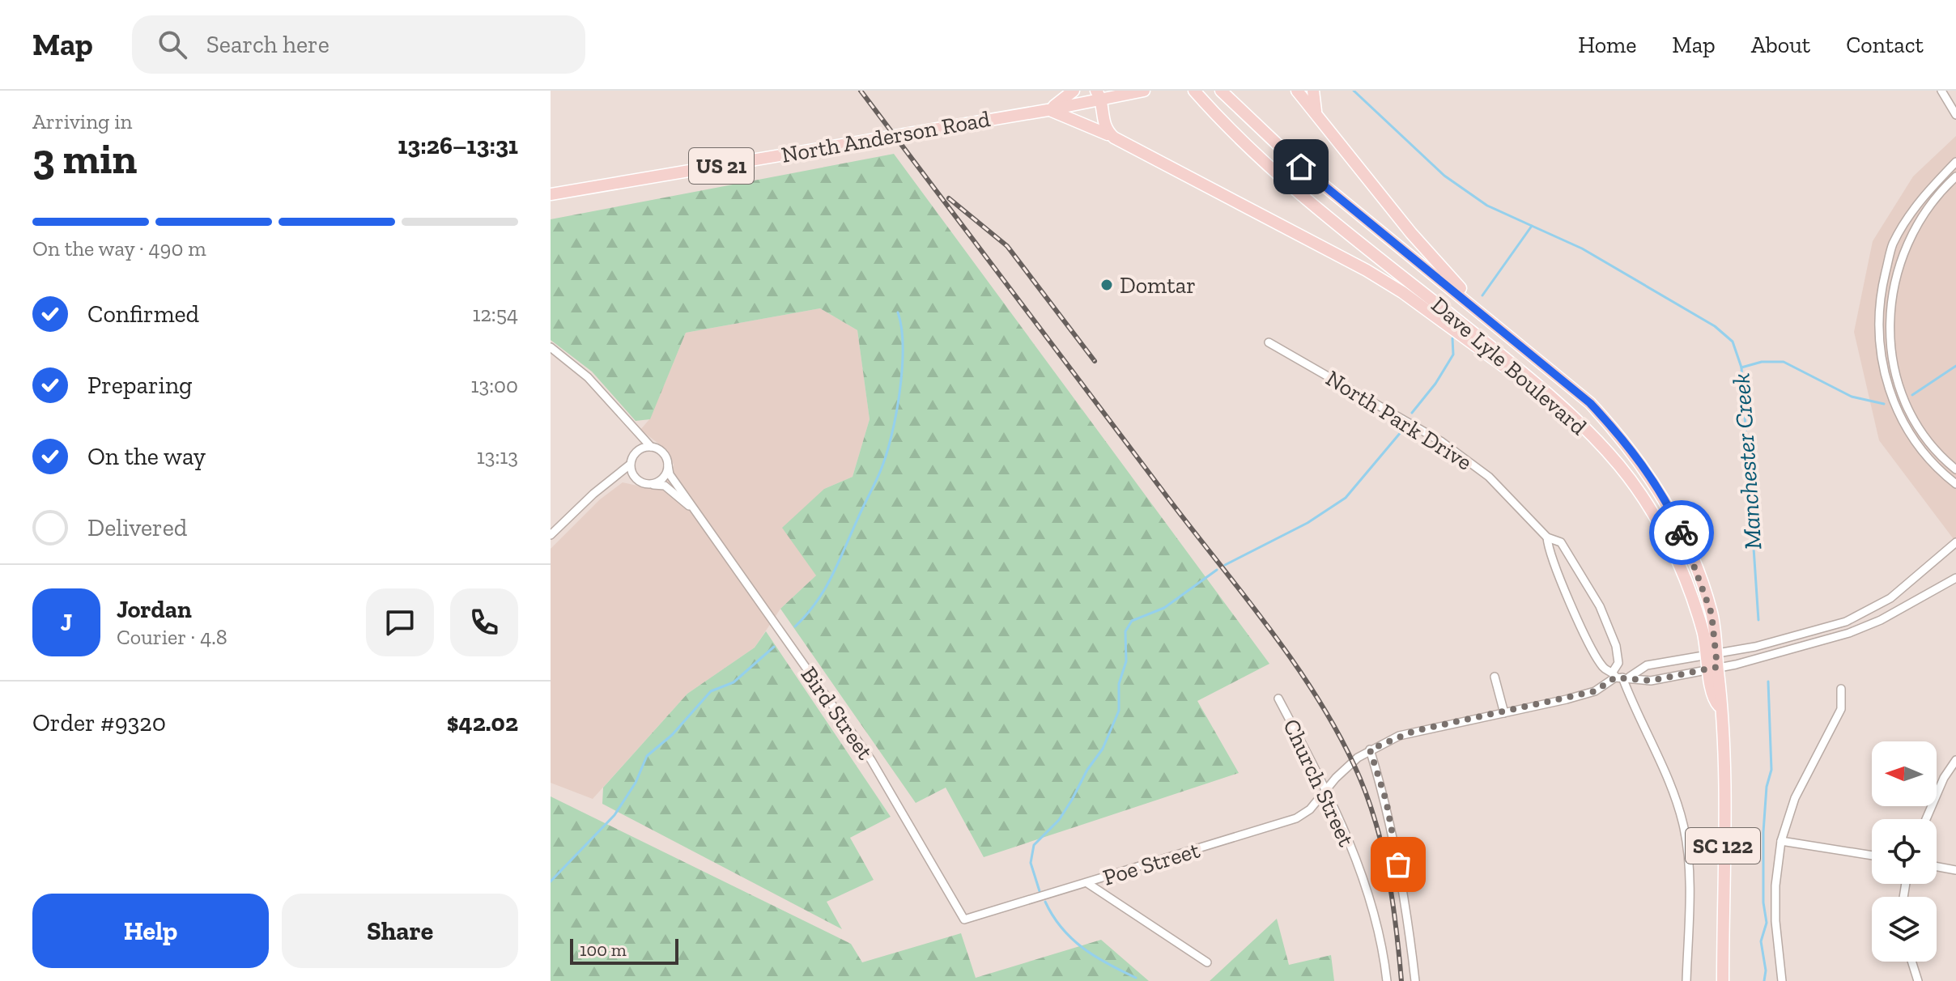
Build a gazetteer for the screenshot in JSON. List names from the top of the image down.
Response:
{
  "streets": {
    "main road": [
      "North Anderson Road",
      "US 21",
      "Dave Lyle Boulevard",
      "SC 122"
    ],
    "street": [
      "North Park Drive",
      "Bird Street",
      "Church Street",
      "Poe Street"
    ]
  },
  "crossings": [
    ["Dave Lyle Boulevard", "Poe Street"],
    ["North Park Drive", "Poe Street"],
    ["Bird Street", "Poe Street"],
    ["Church Street", "Poe Street"]
  ],
  "water": ["Manchester Creek"],
  "places": ["Domtar"],
  "scale_bar": "100 m",
  "north": "left",
  "page": {
    "header": "Map",
    "search": "Search here",
    "nav": [
      "Home",
      "Map",
      "About",
      "Contact"
    ],
    "heading": ["3 min", "Arriving in", "13:26–13:31"],
    "panel": [
      "Jordan",
      "Courier · 4.8",
      "Order #9320",
      "$42.02"
    ],
    "bar": "On the way · 490 m",
    "list": [
      ["Confirmed", "12:54"],
      ["Preparing", "13:00"],
      ["On the way", "13:13"],
      "Delivered"
    ],
    "round": "J",
    "buttons": ["Help", "Share"],
    "scale": "100 m"
  }
}
